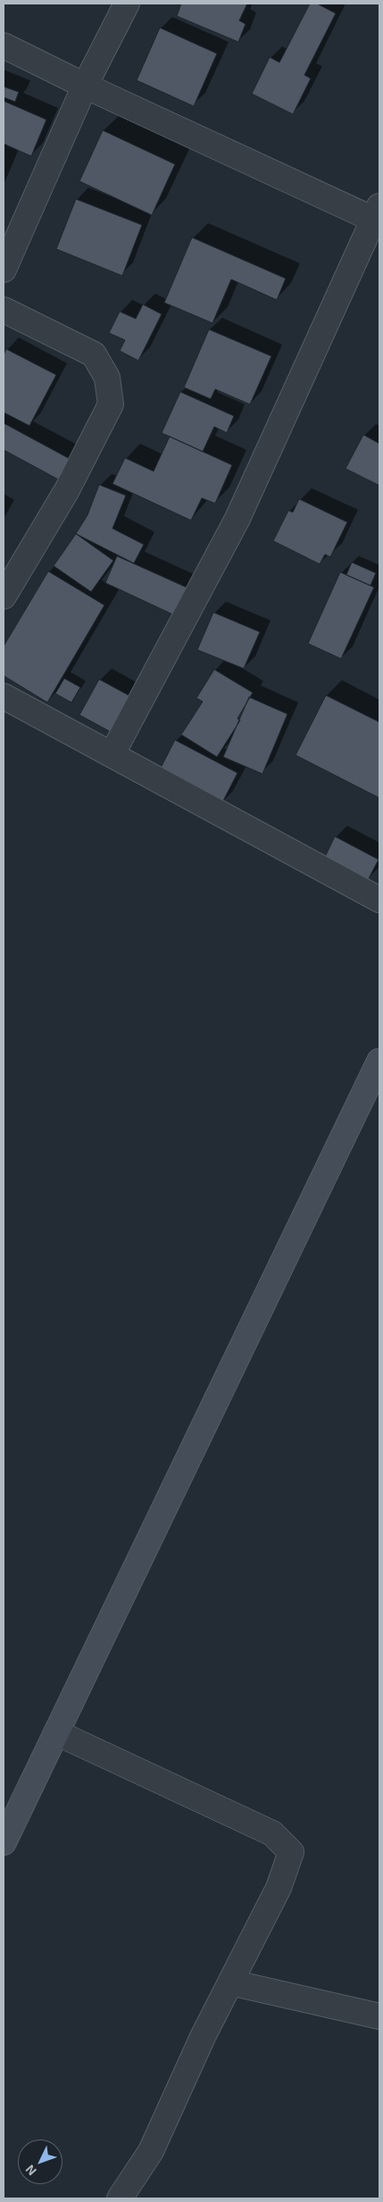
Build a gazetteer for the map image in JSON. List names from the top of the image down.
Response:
{
  "north": "bottom left"
}
